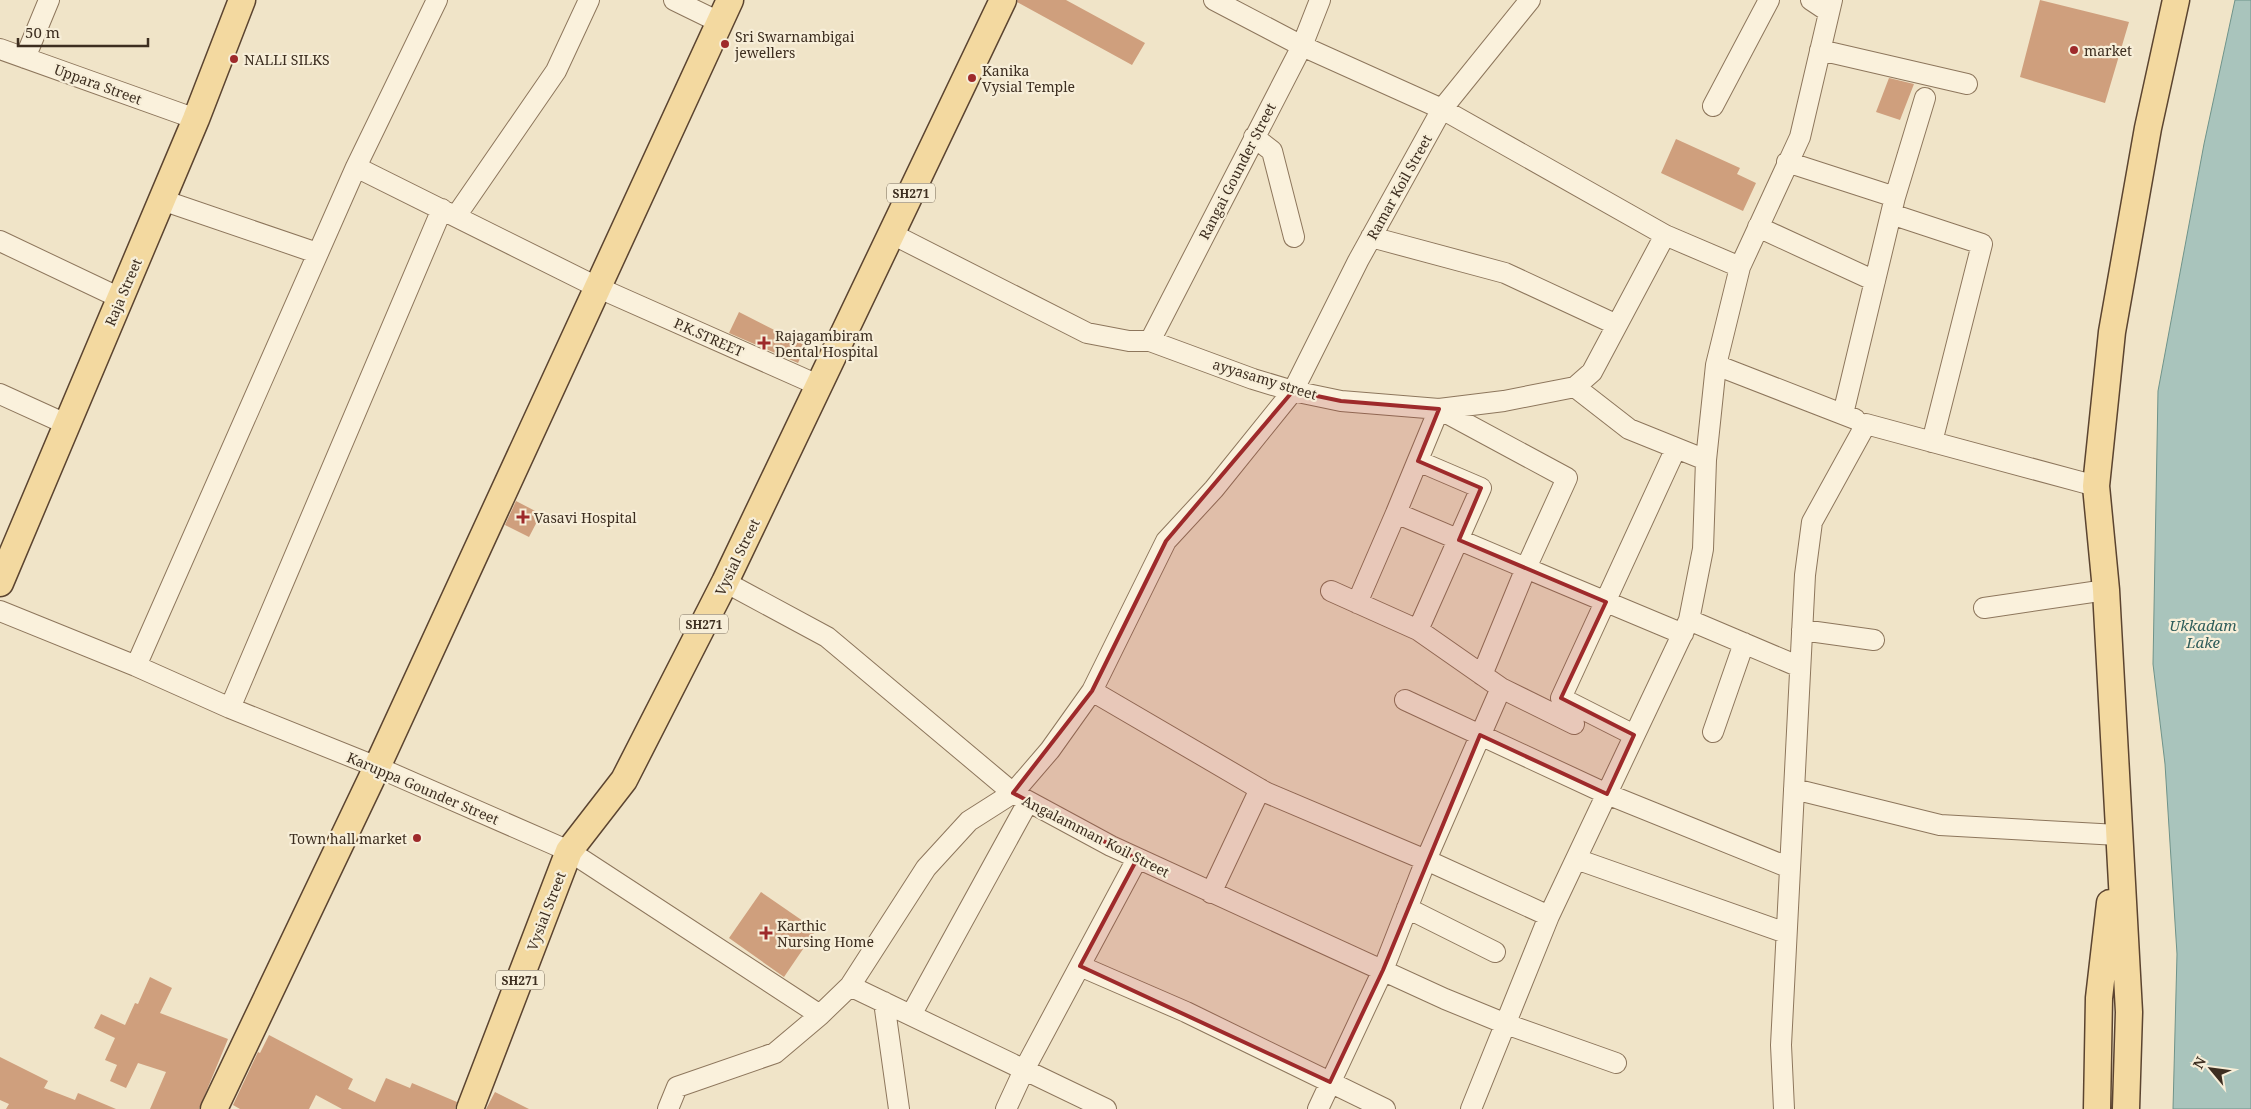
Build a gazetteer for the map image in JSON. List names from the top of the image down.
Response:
{
  "streets": {
    "main road": ["SH271", "Raja Street", "Vysial Street"],
    "street": [
      "Uppara Street",
      "Rangai Gounder Street",
      "Ramar Koil Street",
      "P.K.STREET",
      "ayyasamy street",
      "Karuppa Gounder Street",
      "Angalamman Koil Street"
    ]
  },
  "crossings": [
    ["Uppara Street", "Raja Street"],
    ["Rangai Gounder Street", "ayyasamy street"],
    ["Ramar Koil Street", "ayyasamy street"],
    ["Ramar Koil Street", "Angalamman Koil Street"],
    ["P.K.STREET", "Vysial Street"],
    ["ayyasamy street", "Vysial Street"],
    ["Vysial Street", "Karuppa Gounder Street"],
    ["Vysial Street", "Angalamman Koil Street"]
  ],
  "water": ["Ukkadam Lake"],
  "places": {
    "other": [
      "Sri Swarnambigai jewellers",
      "market",
      "NALLI SILKS",
      "Kanika Vysial Temple",
      "Town hall market"
    ],
    "health": ["Rajagambiram Dental Hospital", "Vasavi Hospital", "Karthic Nursing Home"]
  },
  "scale_bar": "50 m",
  "north": "top left"
}
